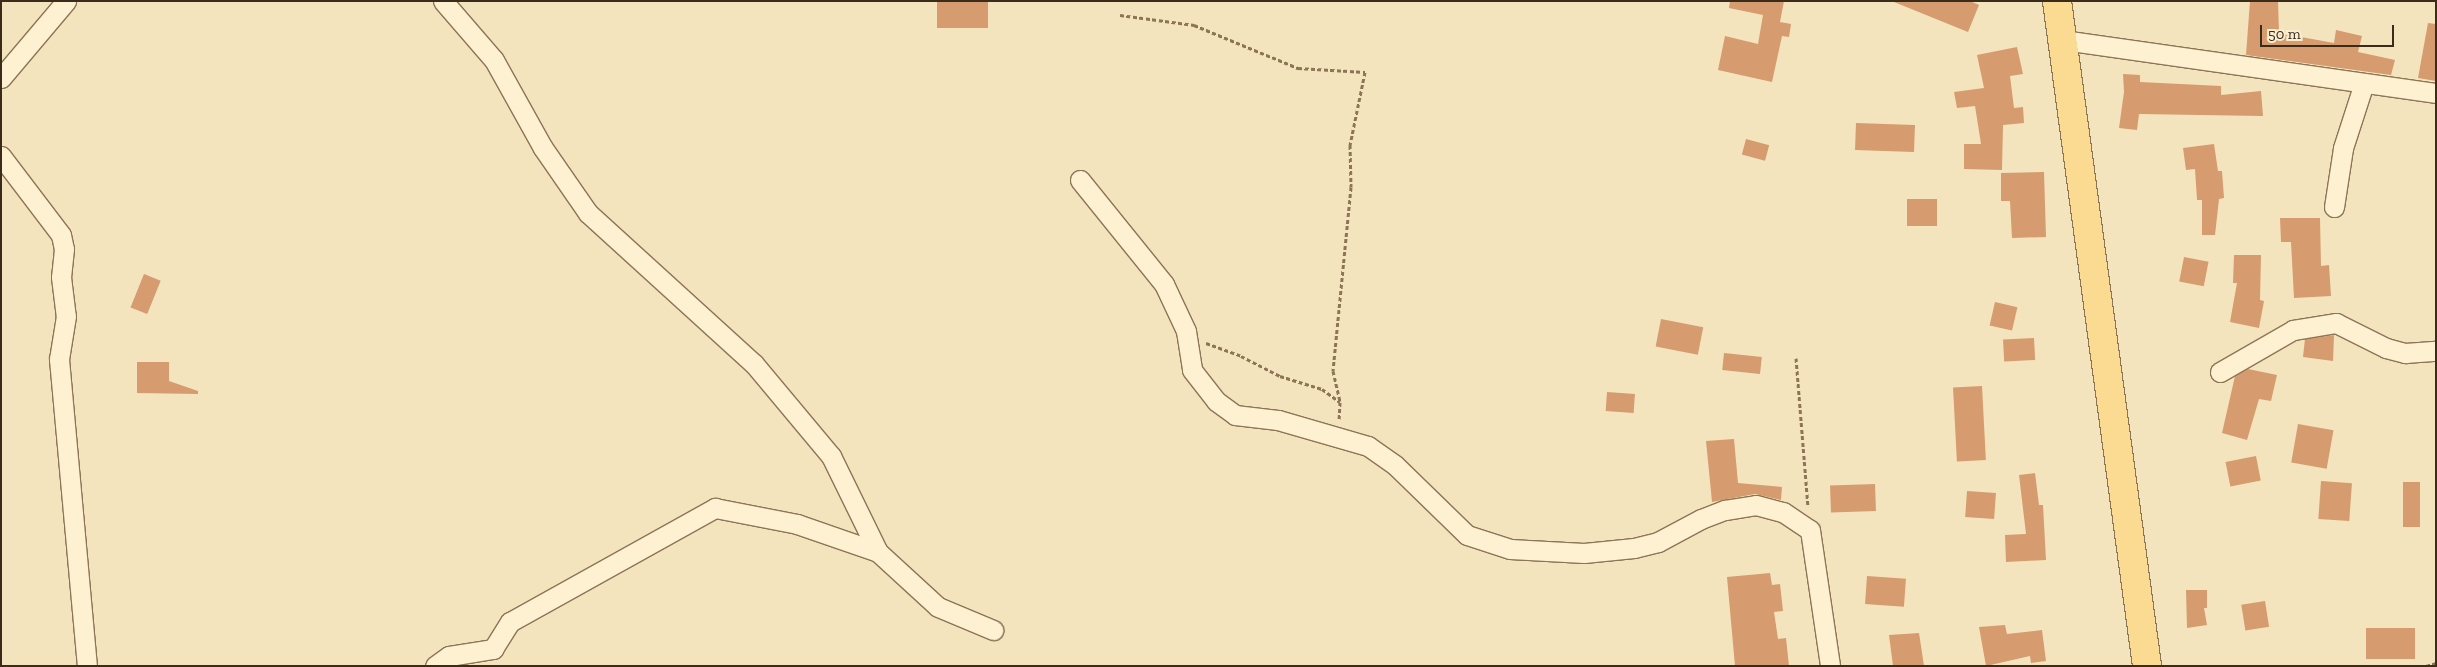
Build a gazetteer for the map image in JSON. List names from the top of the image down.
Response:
{
  "scale_bar": "50 m"
}
